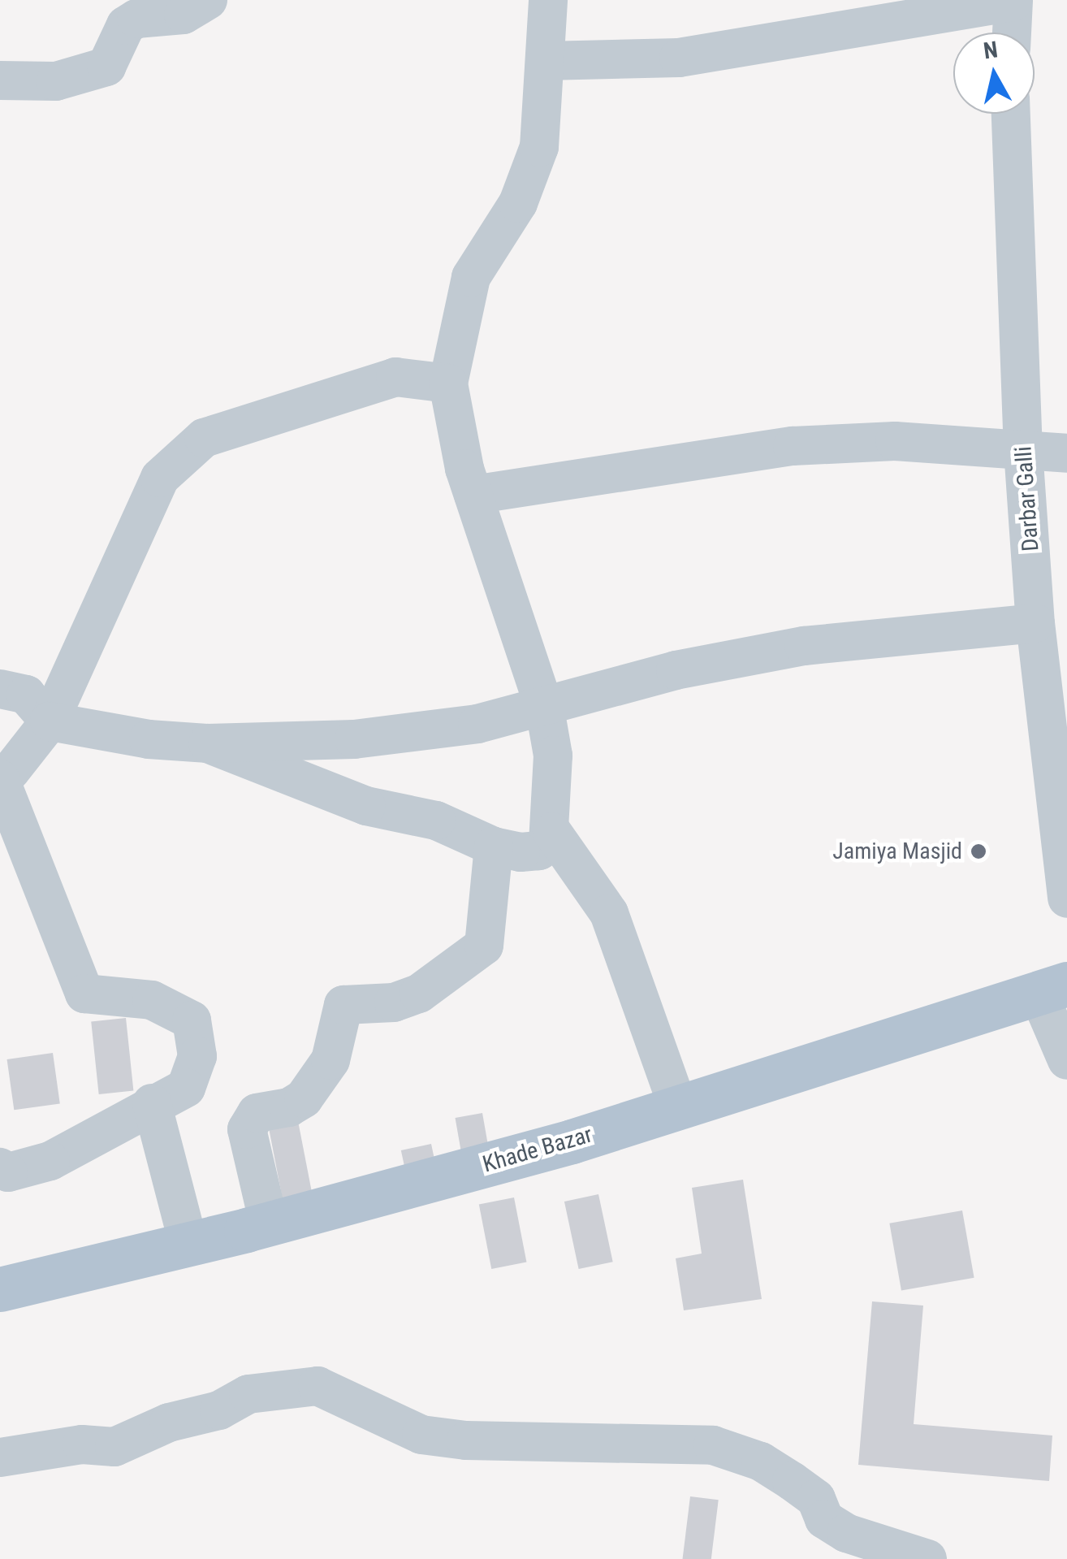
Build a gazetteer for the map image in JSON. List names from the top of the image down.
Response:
{
  "streets": {
    "main road": ["Khade Bazar"],
    "street": ["Darbar Galli"]
  },
  "places": ["Jamiya Masjid"],
  "north": "top"
}
